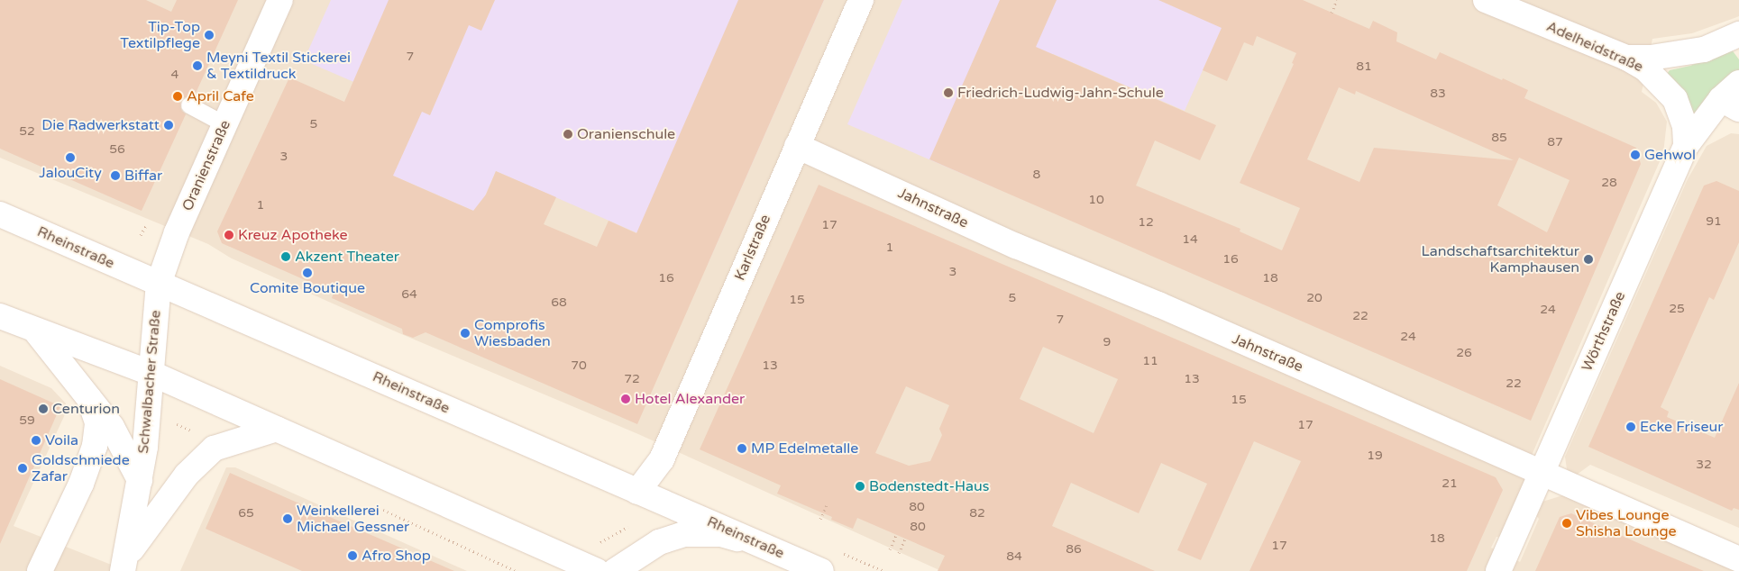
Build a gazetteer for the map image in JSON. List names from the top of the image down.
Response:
{
  "streets": {
    "street": [
      "Adelheidstraße",
      "Oranienstraße",
      "Jahnstraße",
      "Rheinstraße",
      "Karlstraße",
      "Wörthstraße",
      "Schwalbacher Straße"
    ]
  },
  "crossings": [
    ["Adelheidstraße", "Wörthstraße"],
    ["Oranienstraße", "Rheinstraße"],
    ["Oranienstraße", "Schwalbacher Straße"],
    ["Jahnstraße", "Karlstraße"],
    ["Jahnstraße", "Wörthstraße"],
    ["Rheinstraße", "Karlstraße"],
    ["Rheinstraße", "Schwalbacher Straße"]
  ],
  "places": [
    "Tip-Top Textilpflege",
    "Meyni Textil Stickerei & Textildruck",
    "Friedrich-Ludwig-Jahn-Schule",
    "April Cafe",
    "Die Radwerkstatt",
    "Oranienschule",
    "Gehwol",
    "JalouCity",
    "Biffar",
    "Kreuz Apotheke",
    "Akzent Theater",
    "Landschaftsarchitektur Kamphausen",
    "Comite Boutique",
    "Comprofis Wiesbaden",
    "Hotel Alexander",
    "Centurion",
    "Ecke Friseur",
    "Voila",
    "MP Edelmetalle",
    "Goldschmiede Zafar",
    "Bodenstedt-Haus",
    "Weinkellerei Michael Gessner",
    "Vibes Lounge Shisha Lounge",
    "Afro Shop"
  ],
  "house_numbers": [
    "7",
    "81",
    "4",
    "83",
    "5",
    "52",
    "85",
    "87",
    "56",
    "3",
    "8",
    "28",
    "10",
    "1",
    "91",
    "12",
    "17",
    "14",
    "1",
    "16",
    "3",
    "16",
    "18",
    "64",
    "5",
    "20",
    "15",
    "68",
    "25",
    "24",
    "22",
    "7",
    "24",
    "9",
    "26",
    "11",
    "70",
    "13",
    "72",
    "13",
    "22",
    "15",
    "59",
    "17",
    "19",
    "32",
    "21",
    "80",
    "65",
    "82",
    "80",
    "18",
    "17",
    "86",
    "84"
  ]
}
